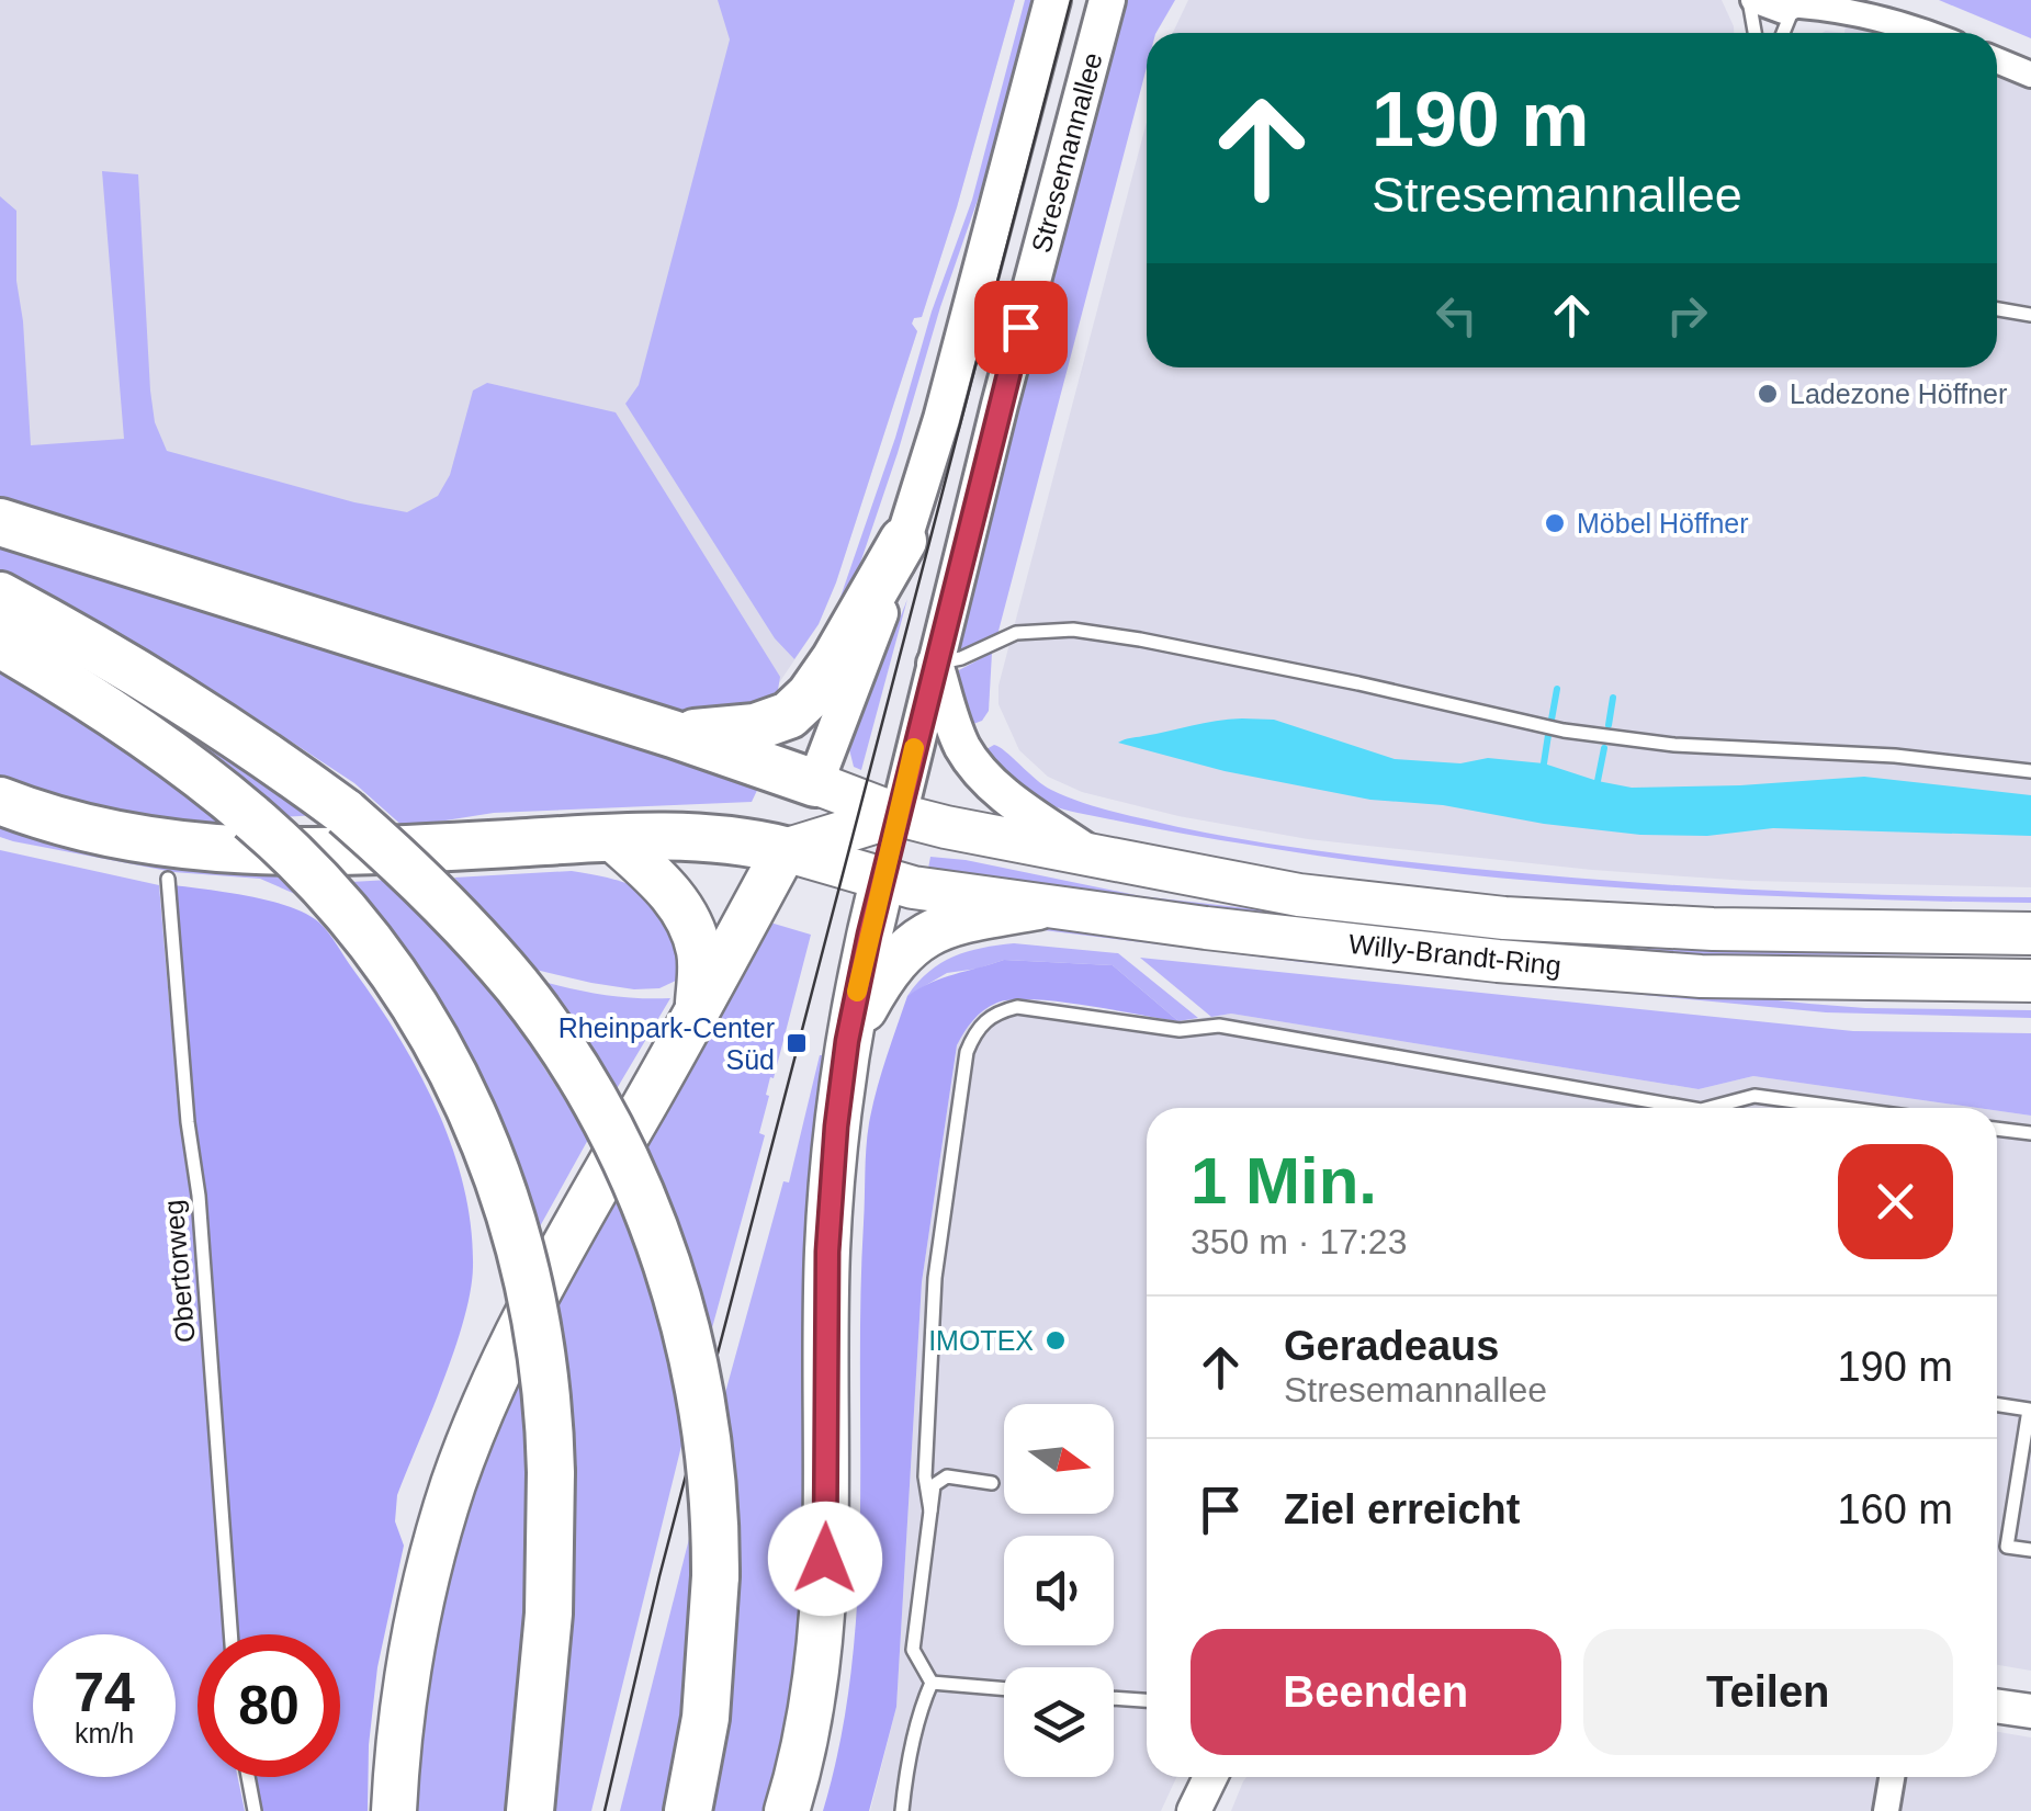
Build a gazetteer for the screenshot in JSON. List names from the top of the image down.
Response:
{
  "streets": {
    "main road": ["Stresemannallee", "Willy-Brandt-Ring"],
    "lane": ["Obertorweg"]
  },
  "crossings": [
    ["Stresemannallee", "Willy-Brandt-Ring"]
  ],
  "places": {
    "other": ["Ladezone Höffner", "Möbel Höffner", "IMOTEX"],
    "transit": ["Rheinpark-Center Süd"]
  },
  "north": "right",
  "page": {
    "turn": ["190 m", "Stresemannallee"],
    "heading": ["1 Min.", "350 m · 17:23"],
    "list": [
      {
        "name": "Geradeaus",
        "note": "Stresemannallee",
        "value": "190 m"
      },
      {
        "name": "Ziel erreicht",
        "value": "160 m"
      }
    ],
    "buttons": ["Beenden", "Teilen"],
    "speed": "74 km/h",
    "limit": "80"
  }
}
